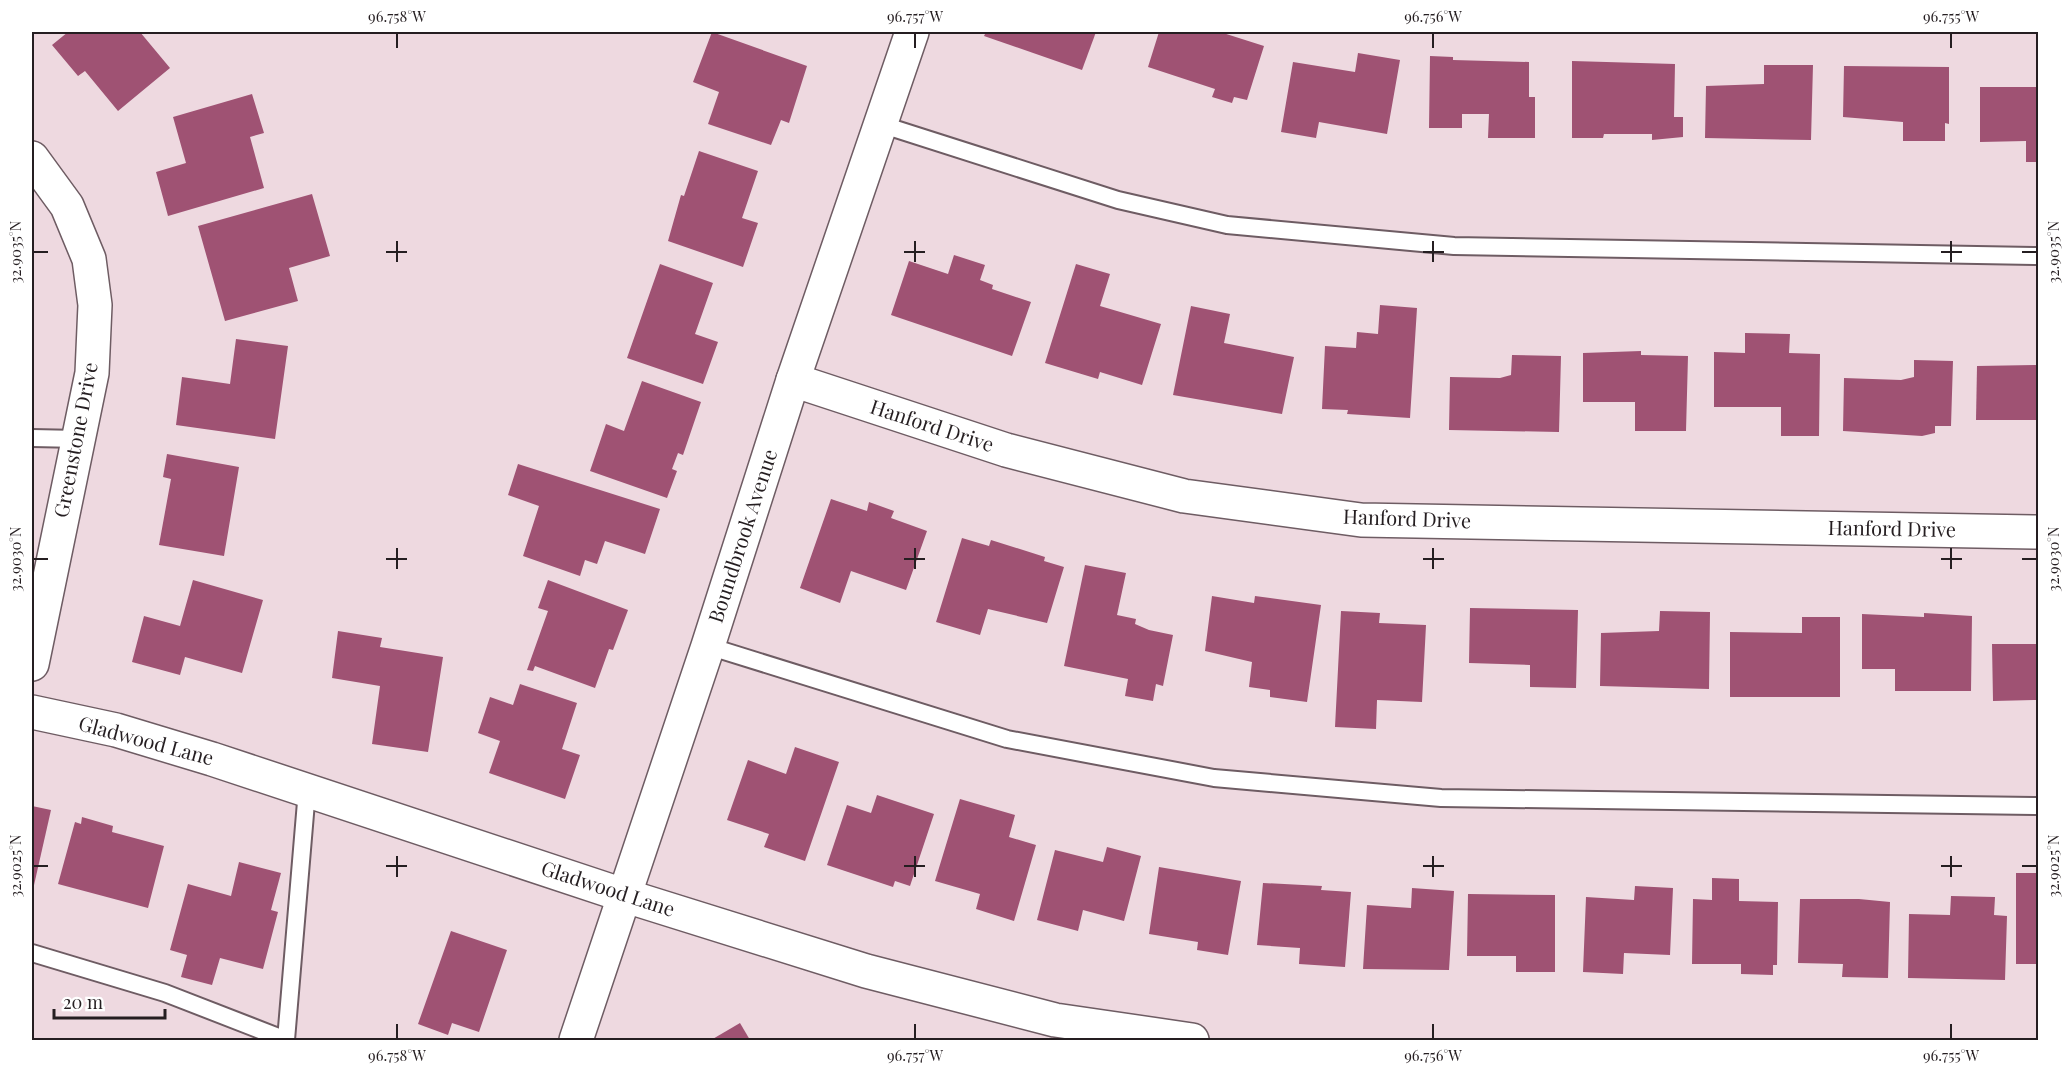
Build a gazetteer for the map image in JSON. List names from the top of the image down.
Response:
{
  "streets": {
    "street": [
      "Hanford Drive",
      "Greenstone Drive",
      "Boundbrook Avenue",
      "Gladwood Lane"
    ]
  },
  "crossings": [
    ["Hanford Drive", "Boundbrook Avenue"],
    ["Boundbrook Avenue", "Gladwood Lane"]
  ],
  "scale_bar": "20 m",
  "coordinates": [
    "96.758°W",
    "96.757°W",
    "96.756°W",
    "96.755°W",
    "32.9035°N",
    "32.9030°N",
    "32.9025°N"
  ]
}
